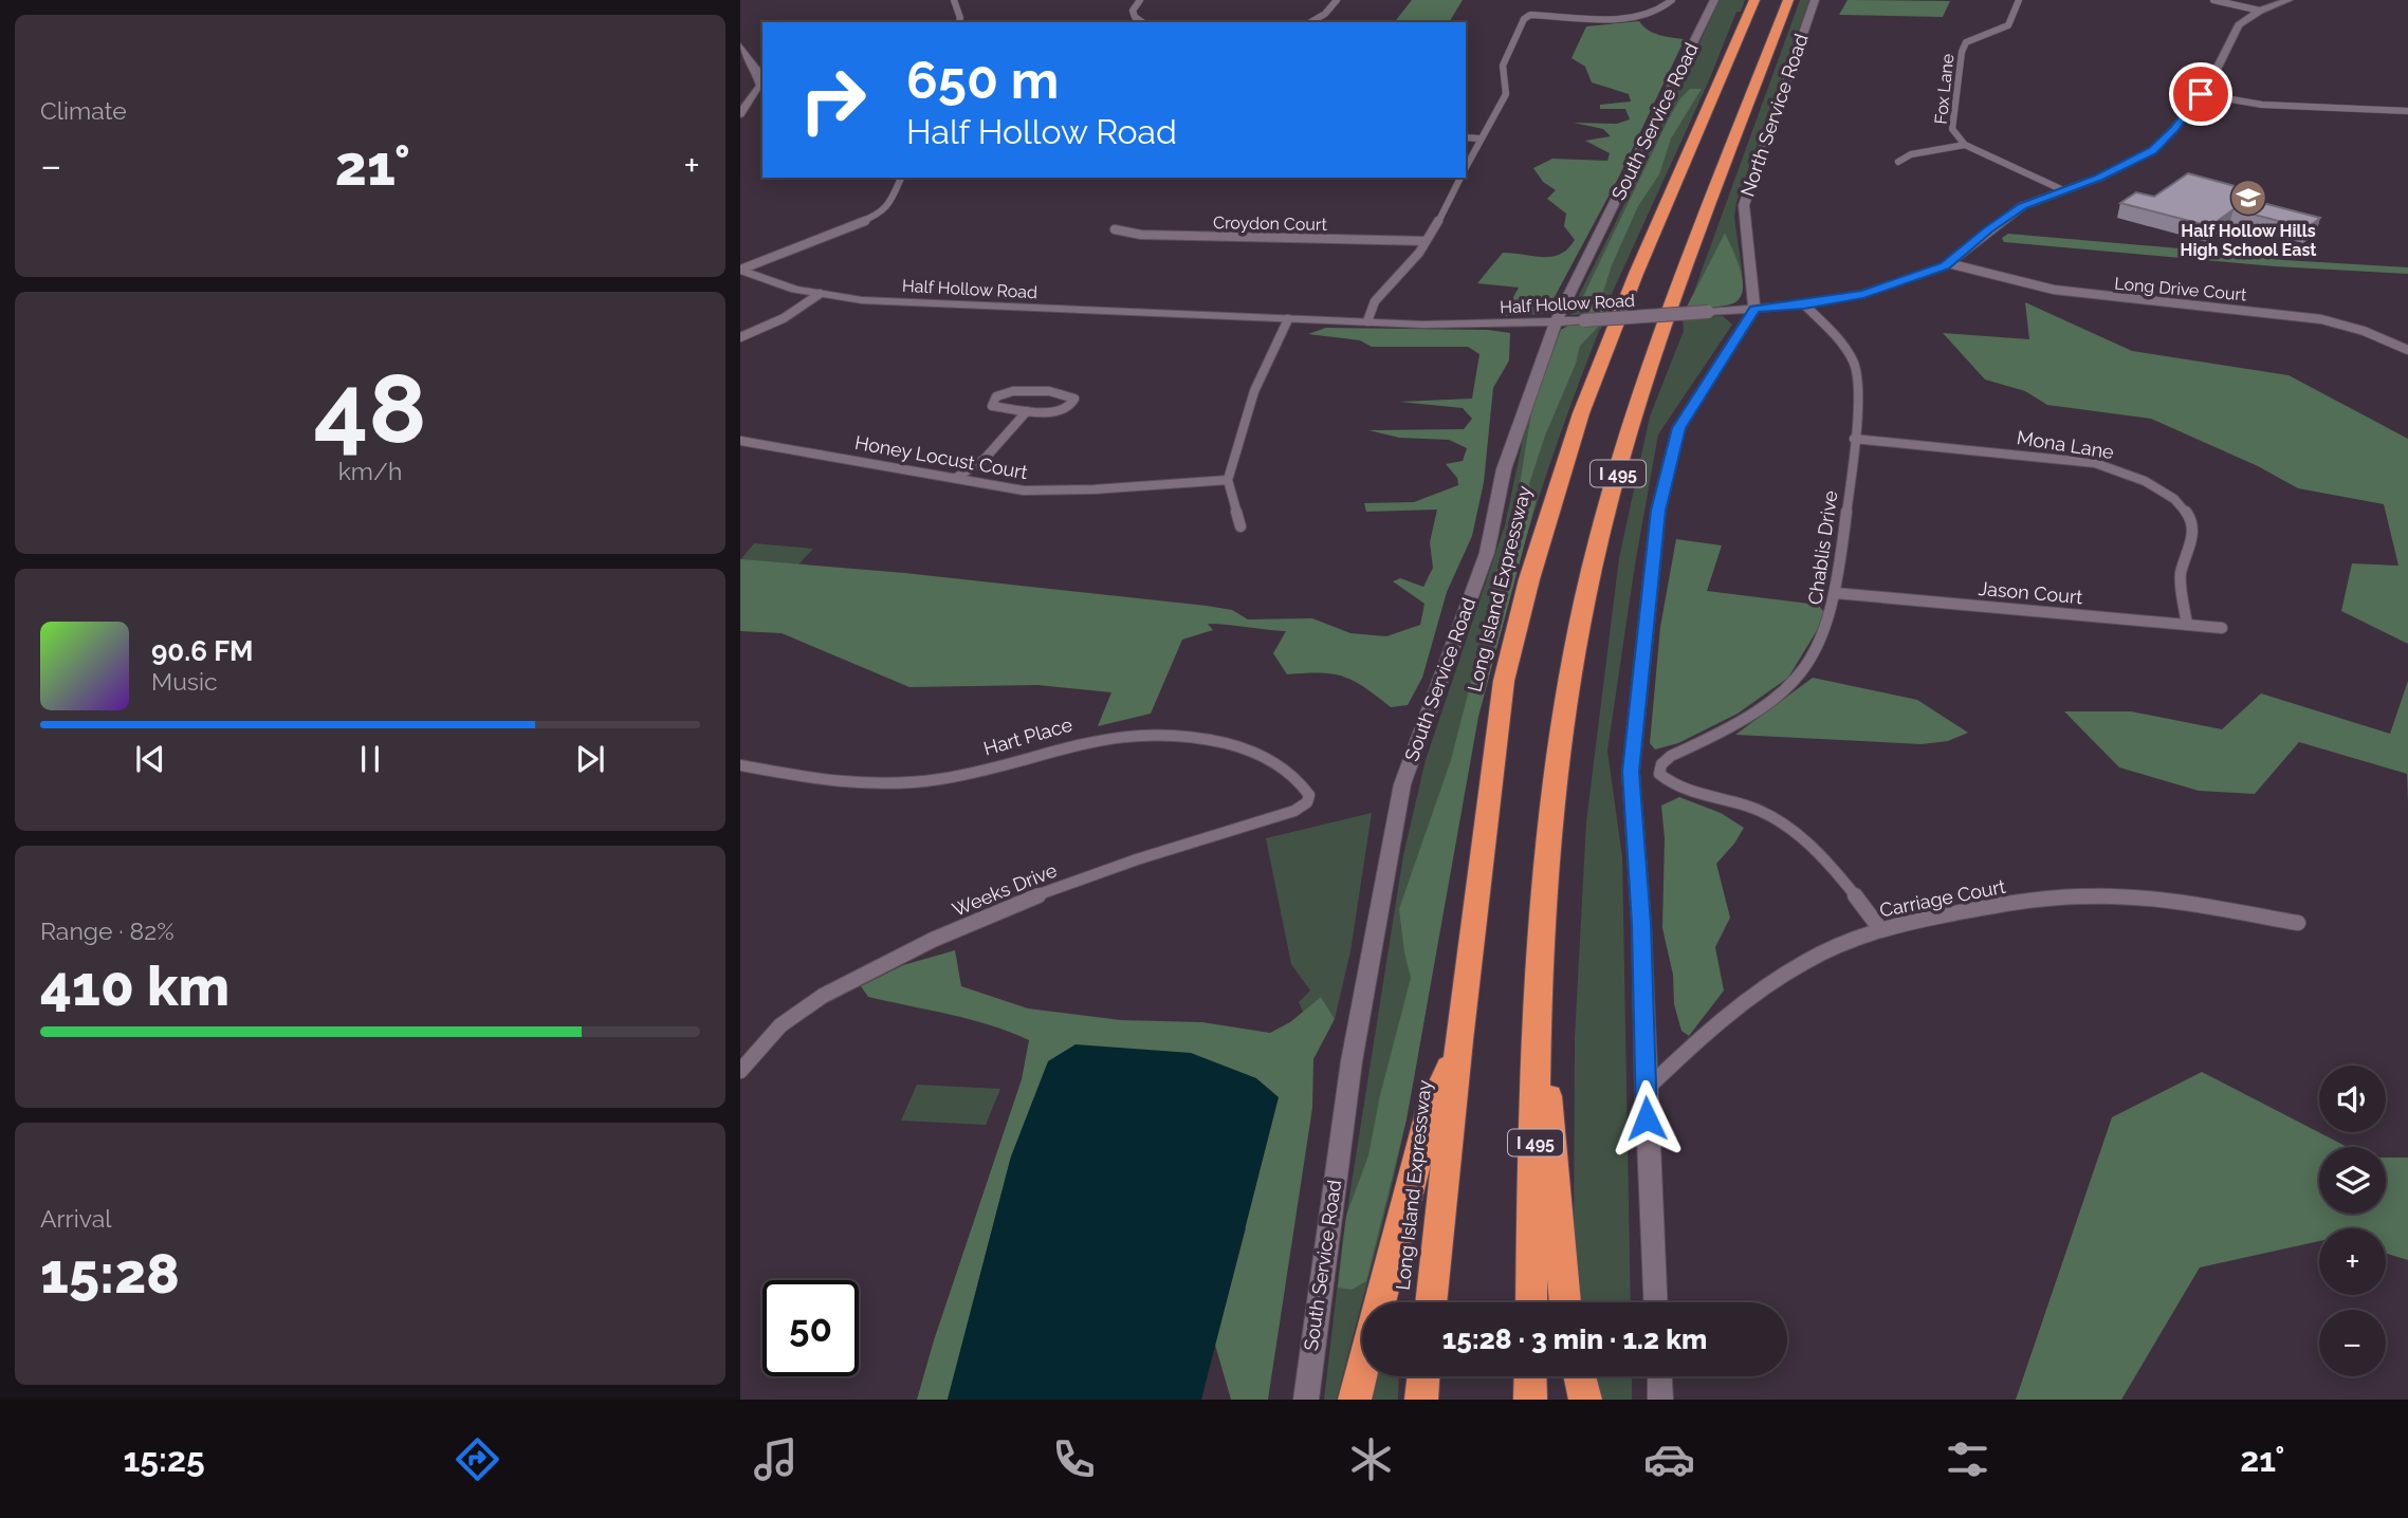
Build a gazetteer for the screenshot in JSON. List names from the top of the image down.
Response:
{
  "streets": {
    "highway": ["I 495", "Long Island Expressway"],
    "main road": ["North Service Road", "South Service Road", "Half Hollow Road"],
    "street": [
      "Fox Lane",
      "Croydon Court",
      "Long Drive Court",
      "Mona Lane",
      "Honey Locust Court",
      "Chablis Drive",
      "Jason Court",
      "Hart Place",
      "Weeks Drive",
      "Carriage Court"
    ]
  },
  "crossings": [
    ["Fox Lane", "Half Hollow Road"],
    ["North Service Road", "Half Hollow Road"],
    ["South Service Road", "Half Hollow Road"],
    ["Half Hollow Road", "Long Drive Court"],
    ["Half Hollow Road", "Chablis Drive"],
    ["Mona Lane", "Chablis Drive"],
    ["Mona Lane", "Jason Court"],
    ["Chablis Drive", "Jason Court"],
    ["Chablis Drive", "Carriage Court"],
    ["Hart Place", "Weeks Drive"]
  ],
  "places": {
    "school or university": ["Half Hollow Hills High School East"]
  },
  "page": {
    "tile": [
      "Climate",
      ["48", "km/h"],
      ["Range · 82%", "410 km"],
      ["Arrival", "15:28"]
    ],
    "turn": ["650 m", "Half Hollow Road"],
    "heat": ["−", "21°", "+"],
    "song": ["90.6 FM", "Music"],
    "map_buttons": ["+", "−"],
    "limit": "50",
    "trip": "15:28 · 3 min · 1.2 km",
    "tabs": ["15:25", "21°"]
  }
}
